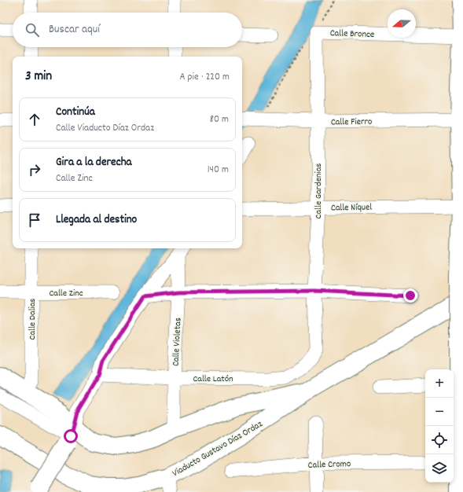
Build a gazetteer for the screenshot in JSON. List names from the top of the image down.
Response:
{
  "streets": {
    "main road": ["Viaducto Gustavo Díaz Ordaz"],
    "street": [
      "Calle Bronce",
      "Calle Fierro",
      "Calle Gardenias",
      "Calle Níquel",
      "Calle Zinc",
      "Calle Dalias",
      "Calle Violetas",
      "Calle Latón",
      "Calle Cromo"
    ]
  },
  "crossings": [
    ["Calle Bronce", "Calle Gardenias"],
    ["Calle Fierro", "Calle Gardenias"],
    ["Calle Gardenias", "Calle Níquel"],
    ["Calle Gardenias", "Calle Latón"],
    ["Calle Zinc", "Calle Dalias"],
    ["Calle Dalias", "Viaducto Gustavo Díaz Ordaz"],
    ["Calle Violetas", "Calle Latón"],
    ["Calle Violetas", "Viaducto Gustavo Díaz Ordaz"]
  ],
  "north": "left",
  "page": {
    "search": "Buscar aquí",
    "heading": ["3 min", "A pie · 220 m"],
    "list": [
      ["Continúa", "Calle Viaducto Díaz Ordaz", "80 m"],
      ["Gira a la derecha", "Calle Zinc", "140 m"],
      "Llegada al destino"
    ],
    "map_buttons": ["+", "−"]
  }
}
